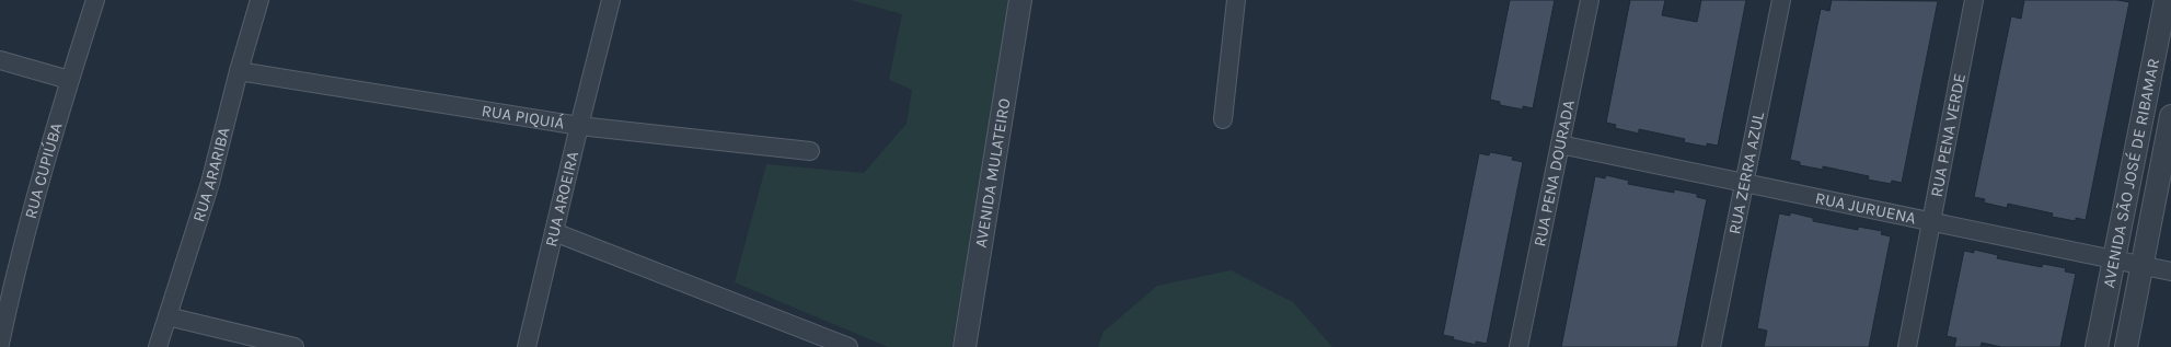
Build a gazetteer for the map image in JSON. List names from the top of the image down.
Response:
{
  "streets": {
    "street": [
      "RUA PIQUIÁ",
      "RUA PENA VERDE",
      "RUA CUPIÚBA",
      "AVENIDA MULATEIRO",
      "RUA PENA DOURADA",
      "RUA ZERRA AZUL",
      "RUA ARARIBA",
      "AVENIDA SÃO JOSÉ DE RIBAMAR",
      "RUA AROEIRA",
      "RUA JURUENA"
    ]
  },
  "crossings": [
    ["RUA PIQUIÁ", "RUA ARARIBA"],
    ["RUA PIQUIÁ", "RUA AROEIRA"],
    ["RUA PENA VERDE", "RUA JURUENA"],
    ["RUA PENA DOURADA", "RUA JURUENA"],
    ["RUA ZERRA AZUL", "RUA JURUENA"],
    ["AVENIDA SÃO JOSÉ DE RIBAMAR", "RUA JURUENA"]
  ]
}
